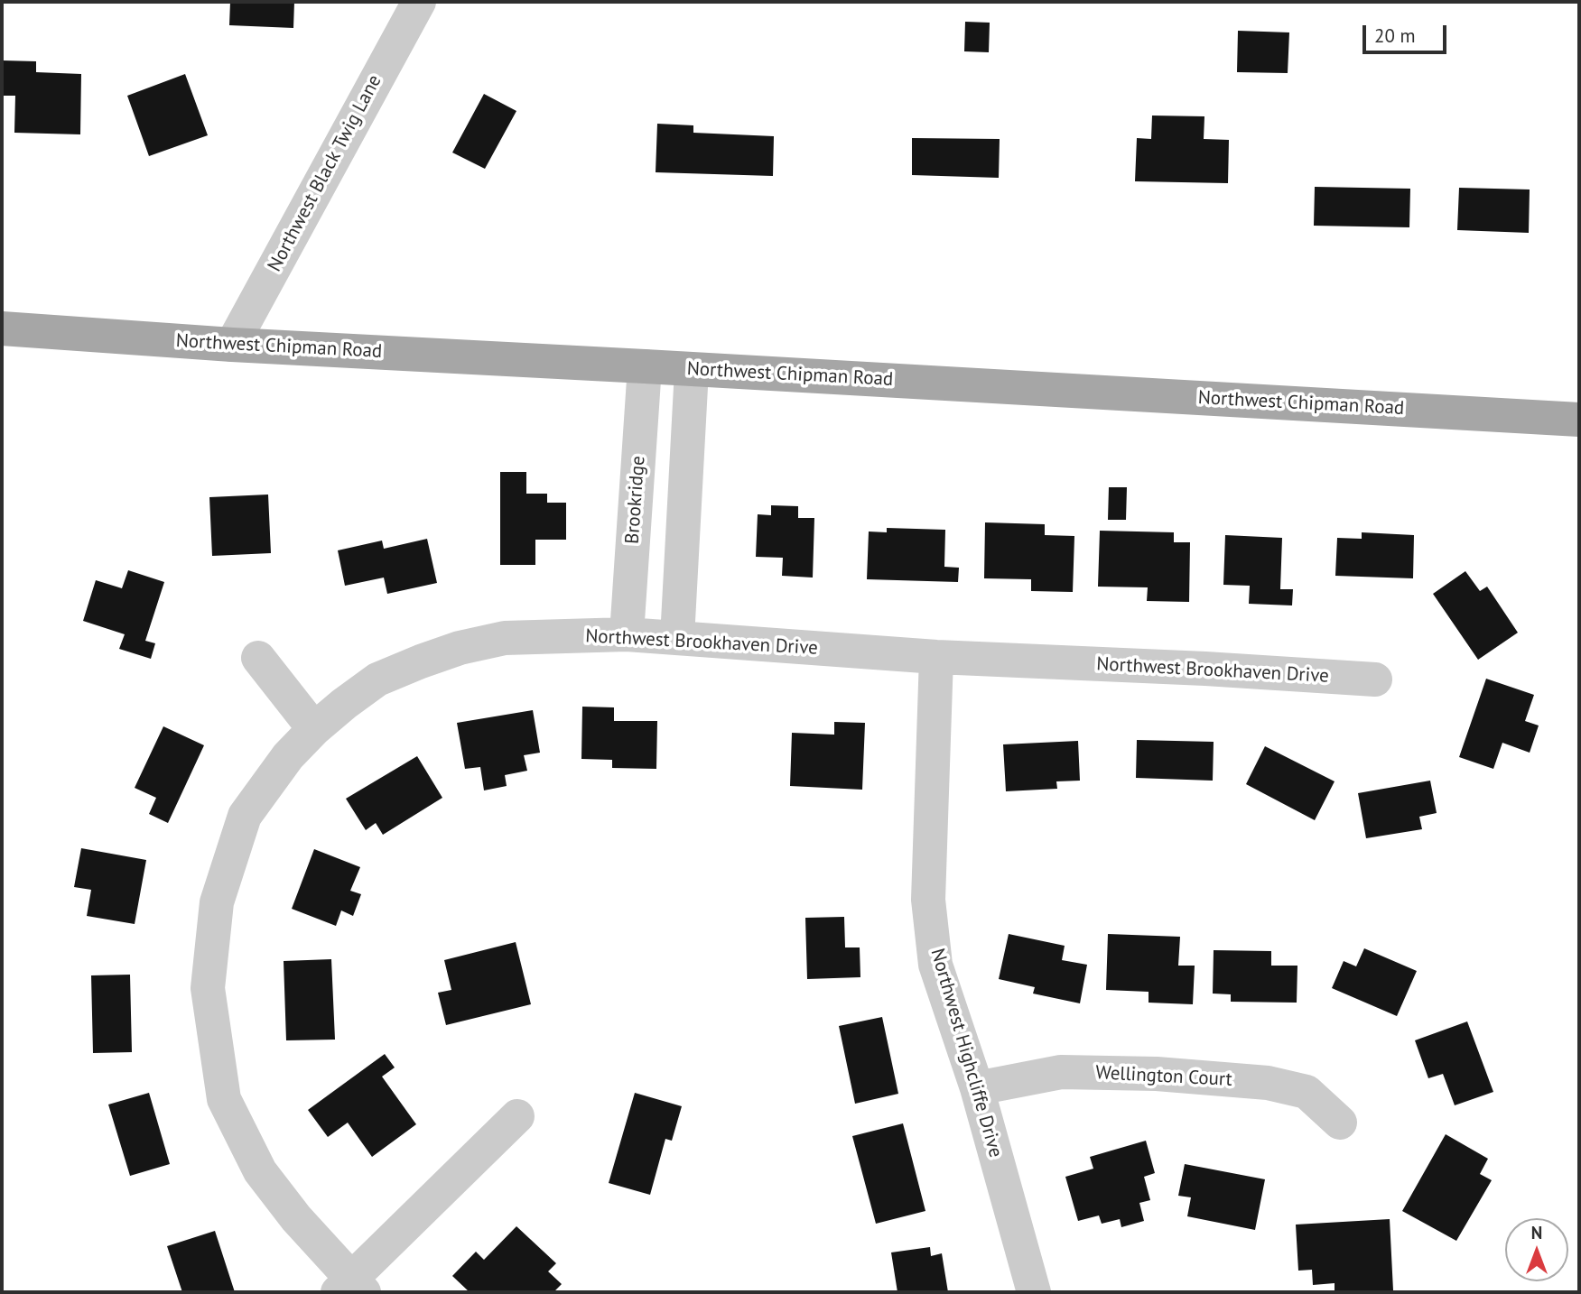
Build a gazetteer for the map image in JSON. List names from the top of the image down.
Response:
{
  "streets": {
    "main road": ["Northwest Chipman Road"],
    "street": [
      "Northwest Black Twig Lane",
      "Brookridge",
      "Northwest Brookhaven Drive",
      "Northwest Highcliffe Drive",
      "Wellington Court"
    ]
  },
  "crossings": [
    ["Northwest Black Twig Lane", "Northwest Chipman Road"],
    ["Northwest Chipman Road", "Brookridge"],
    ["Brookridge", "Northwest Brookhaven Drive"],
    ["Northwest Brookhaven Drive", "Northwest Highcliffe Drive"],
    ["Northwest Highcliffe Drive", "Wellington Court"]
  ],
  "scale_bar": "20 m",
  "north": "top"
}
